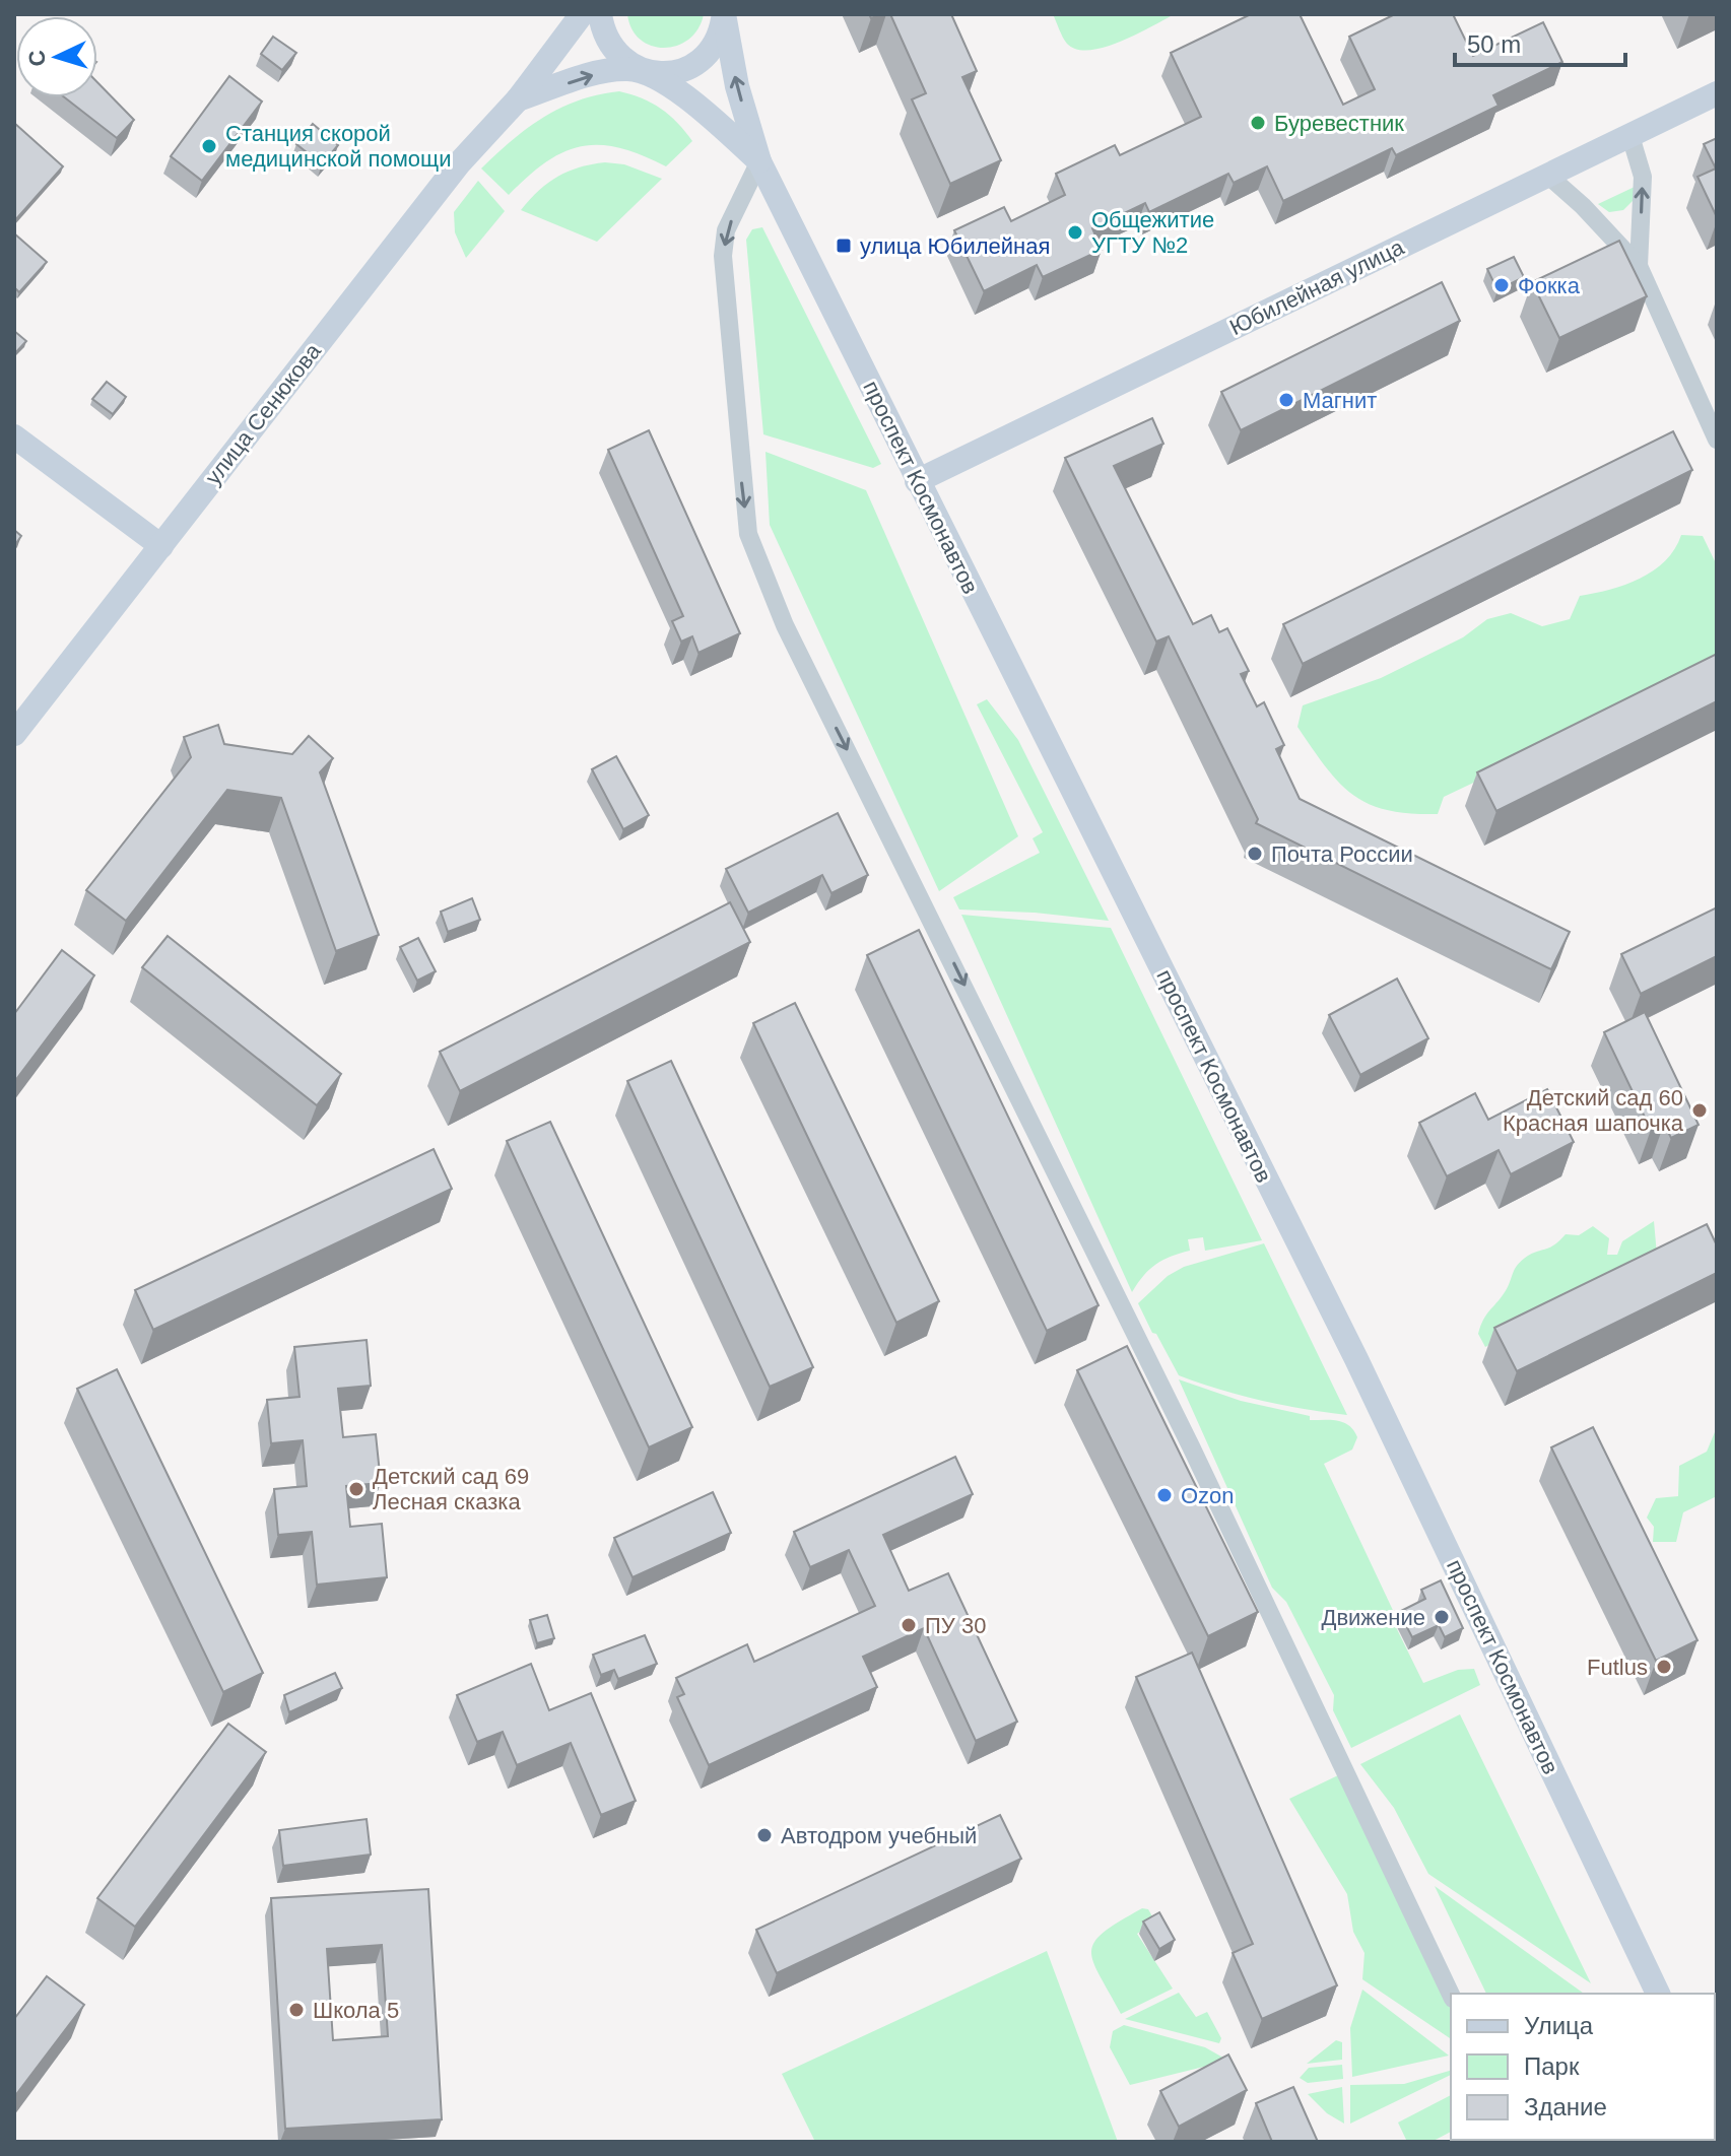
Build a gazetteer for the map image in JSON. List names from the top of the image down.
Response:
{
  "streets": {
    "main road": ["Юбилейная улица", "улица Сенюкова", "проспект Космонавтов"]
  },
  "crossings": [
    ["Юбилейная улица", "проспект Космонавтов"],
    ["улица Сенюкова", "проспект Космонавтов"]
  ],
  "places": {
    "other": [
      "Буревестник",
      "Станция скорой медицинской помощи",
      "Общежитие УГТУ №2",
      "Фокка",
      "Магнит",
      "Почта России",
      "Детский сад 60 Красная шапочка",
      "Детский сад 69 Лесная сказка",
      "Ozon",
      "Движение",
      "ПУ 30",
      "Futlus",
      "Автодром учебный",
      "Школа 5"
    ],
    "transit": ["улица Юбилейная"]
  },
  "legend": ["Улица", "Парк", "Здание"],
  "scale_bar": "50 m",
  "north": "left"
}
